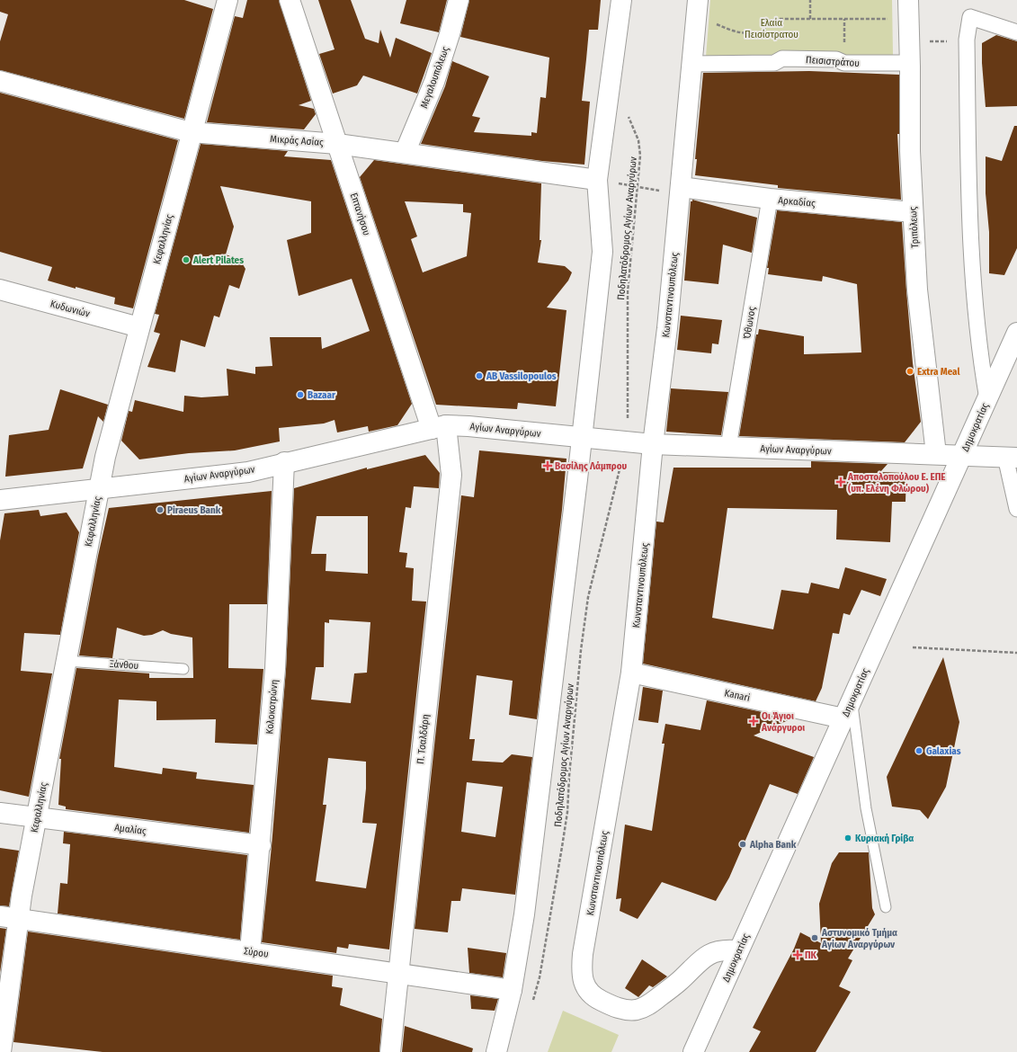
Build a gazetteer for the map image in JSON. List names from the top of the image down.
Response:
{
  "streets": {
    "street": [
      "Πεισιστράτου",
      "Μεγαλουπόλεως",
      "Μικράς Ασίας",
      "Αρκαδίας",
      "Επτανήσου",
      "Τριπόλεως",
      "Κεφαλληνίας",
      "Κωνσταντινουπόλεως",
      "Κυδωνιών",
      "Όθωνος",
      "Δημοκρατίας",
      "Αγίων Αναργύρων",
      "Kanari",
      "Κολοκοτρώνη",
      "Π. Τσαλδάρη",
      "Αμαλίας",
      "Σύρου"
    ],
    "lane": ["Ξάνθου"],
    "path": ["Ποδηλατόδρομος Αγίων Αναργύρων"]
  },
  "crossings": [
    ["Πεισιστράτου", "Τριπόλεως"],
    ["Πεισιστράτου", "Κωνσταντινουπόλεως"],
    ["Μεγαλουπόλεως", "Μικράς Ασίας"],
    ["Μικράς Ασίας", "Επτανήσου"],
    ["Μικράς Ασίας", "Κεφαλληνίας"],
    ["Αρκαδίας", "Τριπόλεως"],
    ["Αρκαδίας", "Κωνσταντινουπόλεως"],
    ["Αρκαδίας", "Όθωνος"],
    ["Επτανήσου", "Αγίων Αναργύρων"],
    ["Επτανήσου", "Π. Τσαλδάρη"],
    ["Τριπόλεως", "Αγίων Αναργύρων"],
    ["Κεφαλληνίας", "Κυδωνιών"],
    ["Κεφαλληνίας", "Αγίων Αναργύρων"],
    ["Κεφαλληνίας", "Ξάνθου"],
    ["Κεφαλληνίας", "Αμαλίας"],
    ["Κεφαλληνίας", "Σύρου"],
    ["Κωνσταντινουπόλεως", "Δημοκρατίας"],
    ["Κωνσταντινουπόλεως", "Αγίων Αναργύρων"],
    ["Κωνσταντινουπόλεως", "Kanari"],
    ["Όθωνος", "Αγίων Αναργύρων"],
    ["Δημοκρατίας", "Αγίων Αναργύρων"],
    ["Δημοκρατίας", "Kanari"],
    ["Αγίων Αναργύρων", "Κολοκοτρώνη"],
    ["Αγίων Αναργύρων", "Π. Τσαλδάρη"],
    ["Κολοκοτρώνη", "Αμαλίας"],
    ["Κολοκοτρώνη", "Σύρου"],
    ["Π. Τσαλδάρη", "Σύρου"]
  ],
  "parks": ["Ελαία Πεισίστρατου"],
  "places": {
    "other": [
      "Alert Pilates",
      "Extra Meal",
      "AB Vassilopoulos",
      "Bazaar",
      "Piraeus Bank",
      "Galaxias",
      "Κυριακή Γρίβα",
      "Alpha Bank",
      "Αστυνομικό Τμήμα Αγίων Αναργύρων"
    ],
    "health": [
      "Βασίλης Λάμπρου",
      "Αποστολοπούλου Ε. ΕΠΕ (υπ. Ελένη Φλώρου)",
      "Οι Άγιοι Ανάργυροι",
      "ΠΚ"
    ]
  }
}
